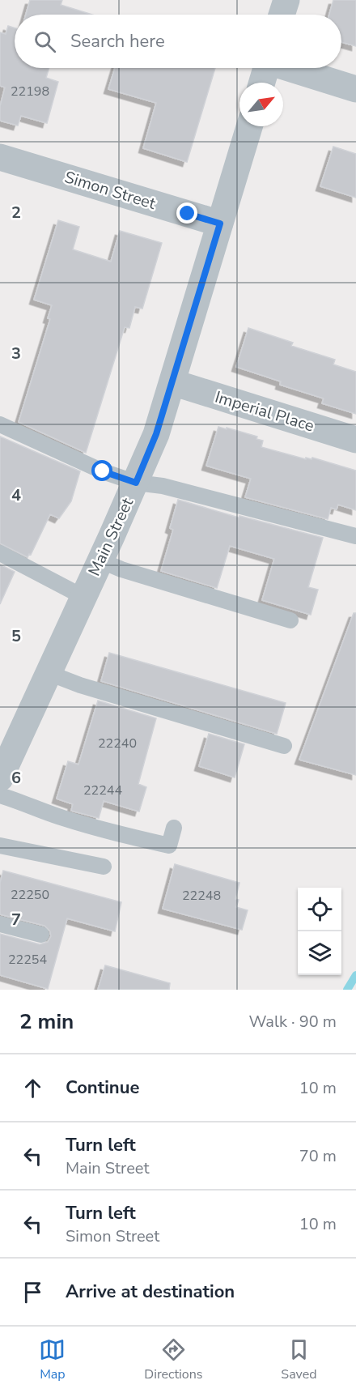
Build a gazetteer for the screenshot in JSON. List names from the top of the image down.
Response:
{
  "streets": {
    "street": ["Simon Street", "Imperial Place", "Main Street"]
  },
  "crossings": [
    ["Simon Street", "Main Street"],
    ["Imperial Place", "Main Street"]
  ],
  "house_numbers": [
    "22198",
    "22240",
    "22244",
    "22250",
    "22248",
    "22254"
  ],
  "north": "top right",
  "page": {
    "search": "Search here",
    "heading": ["2 min", "Walk · 90 m"],
    "list": [
      ["Continue", "10 m"],
      ["Turn left", "Main Street", "70 m"],
      ["Turn left", "Simon Street", "10 m"],
      "Arrive at destination"
    ],
    "nav": ["Map", "Directions", "Saved"]
  },
  "grid": {
    "rows": [
      "2",
      "3",
      "4",
      "5",
      "6",
      "7"
    ]
  }
}
